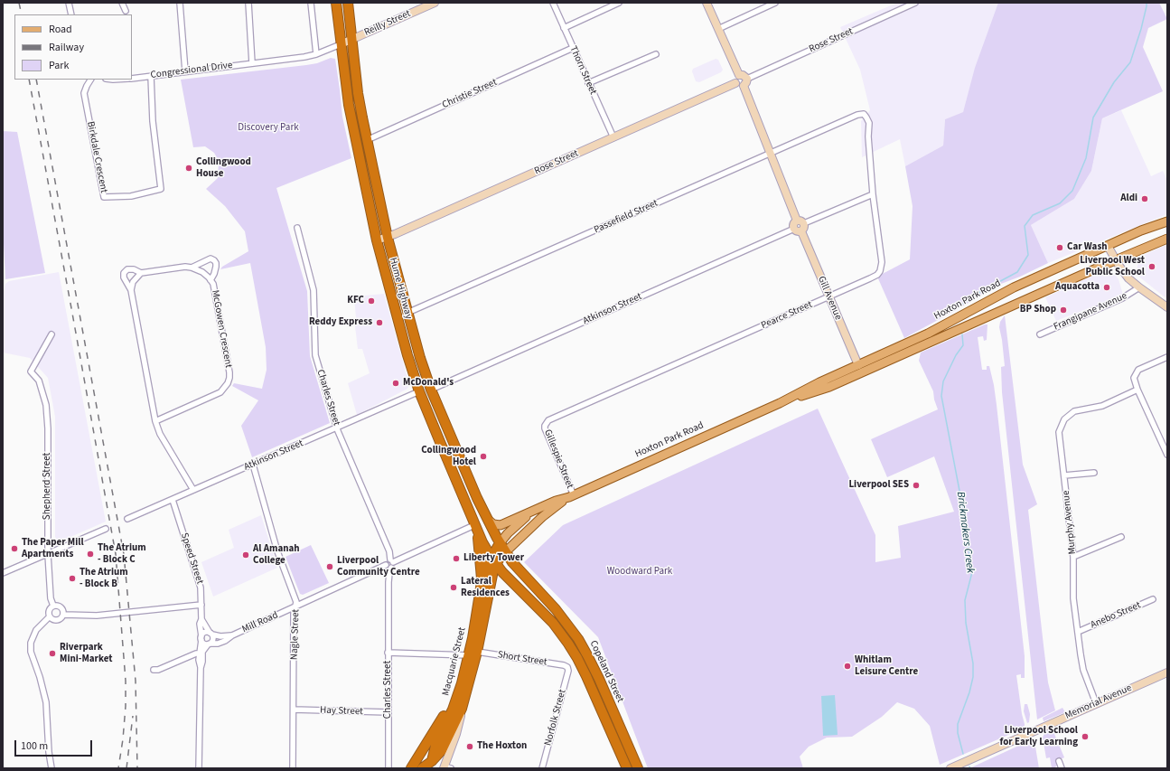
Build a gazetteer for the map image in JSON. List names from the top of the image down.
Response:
{
  "streets": {
    "highway": ["Hume Highway", "Macquarie Street", "Copeland Street"],
    "main road": ["Hoxton Park Road"],
    "street": [
      "Reilly Street",
      "Rose Street",
      "Congressional Drive",
      "Thorn Street",
      "Christie Street",
      "Birkdale Crescent",
      "Passefield Street",
      "Gill Avenue",
      "Atkinson Street",
      "Frangipane Avenue",
      "Pearce Street",
      "McGowen Crescent",
      "Charles Street",
      "Gillespie Street",
      "Shepherd Street",
      "Murphy Avenue",
      "Speed Street",
      "Anebo Street",
      "Mill Road",
      "Nagle Street",
      "Short Street",
      "Memorial Avenue",
      "Hay Street",
      "Norfolk Street"
    ]
  },
  "crossings": [
    ["Reilly Street", "Congressional Drive"],
    ["Reilly Street", "Hume Highway"],
    ["Rose Street", "Thorn Street"],
    ["Rose Street", "Hume Highway"],
    ["Congressional Drive", "Birkdale Crescent"],
    ["Congressional Drive", "Hume Highway"],
    ["Thorn Street", "Christie Street"],
    ["Christie Street", "Hume Highway"],
    ["Passefield Street", "Hume Highway"],
    ["Passefield Street", "Pearce Street"],
    ["Hume Highway", "Hoxton Park Road"],
    ["Hume Highway", "Atkinson Street"],
    ["Hume Highway", "Mill Road"],
    ["Hume Highway", "Macquarie Street"],
    ["Hume Highway", "Copeland Street"],
    ["Gill Avenue", "Hoxton Park Road"],
    ["Gill Avenue", "Atkinson Street"],
    ["Gill Avenue", "Pearce Street"],
    ["Hoxton Park Road", "Gillespie Street"],
    ["Hoxton Park Road", "Copeland Street"],
    ["Atkinson Street", "McGowen Crescent"],
    ["Atkinson Street", "Charles Street"],
    ["Atkinson Street", "Speed Street"],
    ["Atkinson Street", "Nagle Street"],
    ["Pearce Street", "Gillespie Street"],
    ["Charles Street", "Mill Road"],
    ["Charles Street", "Short Street"],
    ["Charles Street", "Hay Street"],
    ["Murphy Avenue", "Anebo Street"],
    ["Murphy Avenue", "Memorial Avenue"],
    ["Speed Street", "Mill Road"],
    ["Mill Road", "Nagle Street"],
    ["Nagle Street", "Hay Street"],
    ["Short Street", "Macquarie Street"],
    ["Short Street", "Norfolk Street"],
    ["Macquarie Street", "Copeland Street"]
  ],
  "water": ["Brickmakers Creek"],
  "parks": ["Discovery Park", "Woodward Park"],
  "places": [
    "Collingwood House",
    "Aldi",
    "Car Wash",
    "Liverpool West Public School",
    "Aquacotta",
    "KFC",
    "BP Shop",
    "Reddy Express",
    "McDonald's",
    "Collingwood Hotel",
    "Liverpool SES",
    "The Paper Mill Apartments",
    "The Atrium - Block C",
    "Al Amanah College",
    "Liberty Tower",
    "Liverpool Community Centre",
    "The Atrium - Block B",
    "Lateral Residences",
    "Riverpark Mini-Market",
    "Whitlam Leisure Centre",
    "Liverpool School for Early Learning",
    "The Hoxton"
  ],
  "legend": ["Road", "Railway", "Park"],
  "scale_bar": "100 m"
}
